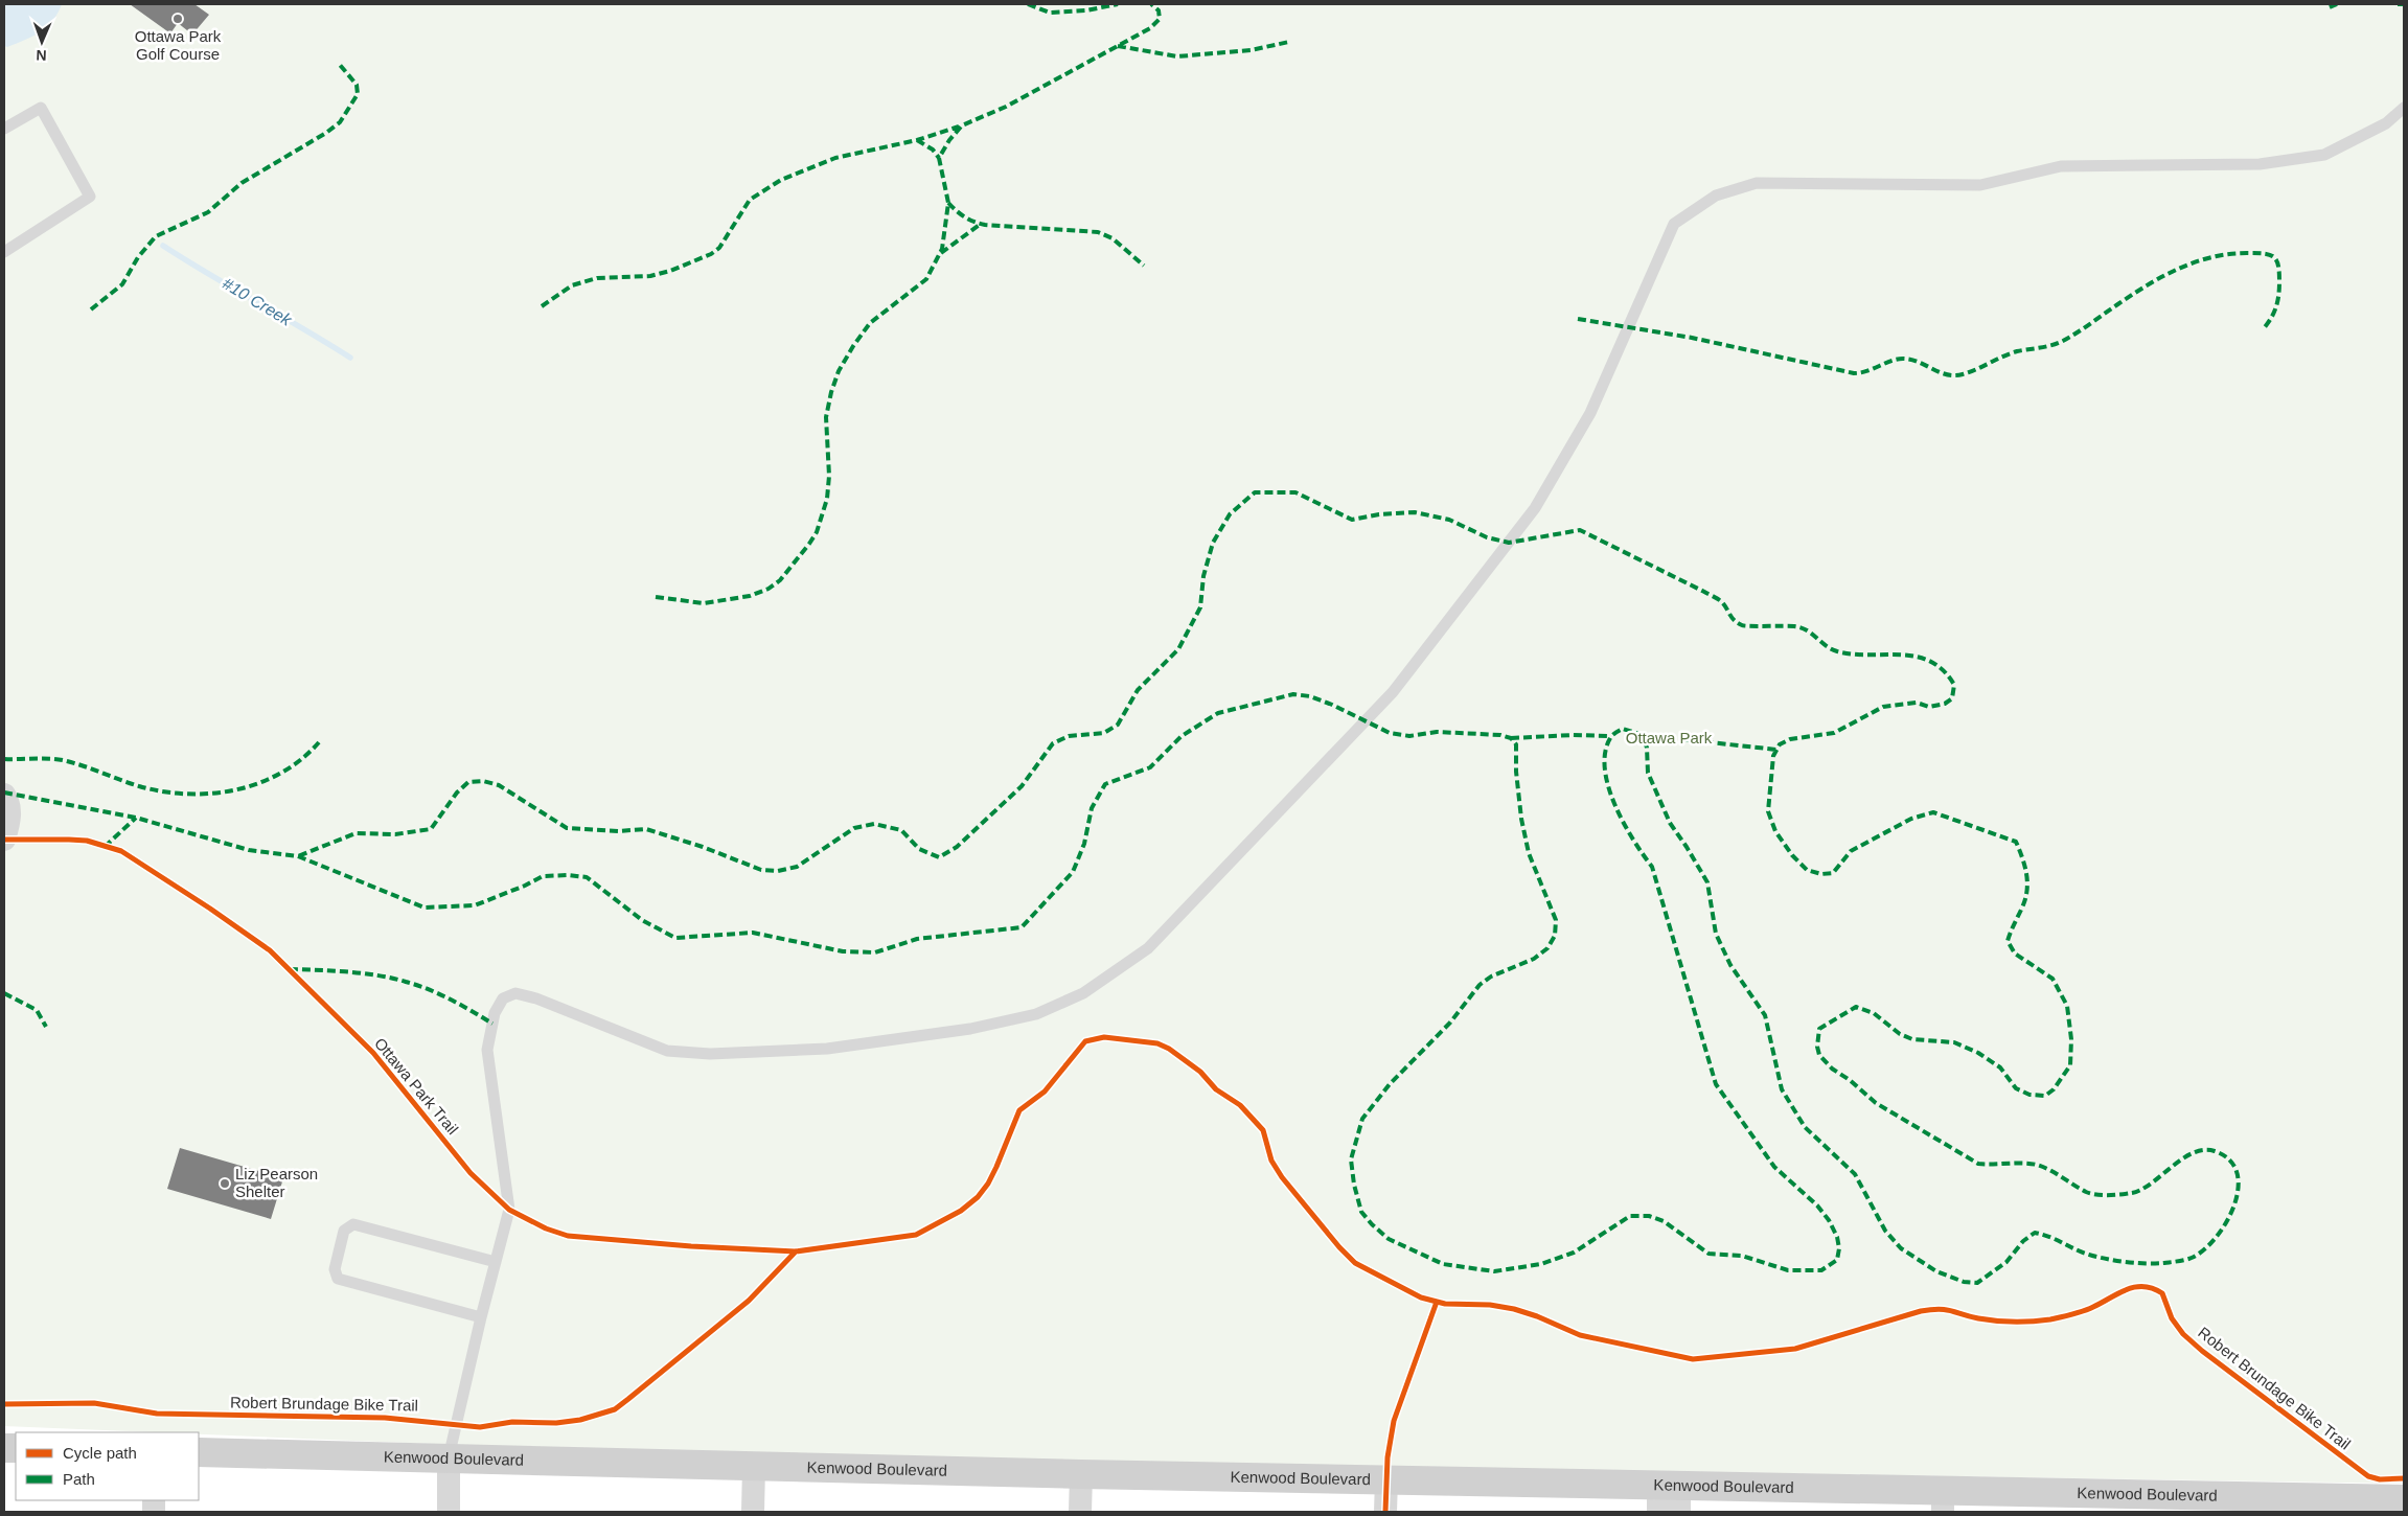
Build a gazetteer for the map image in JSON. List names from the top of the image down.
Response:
{
  "streets": {
    "street": ["Kenwood Boulevard"],
    "cycle path": ["Ottawa Park Trail", "Robert Brundage Bike Trail"]
  },
  "water": ["#10 Creek"],
  "parks": ["Ottawa Park"],
  "places": ["Ottawa Park Golf Course", "Liz Pearson Shelter"],
  "legend": ["Cycle path", "Path"],
  "north": "bottom"
}
